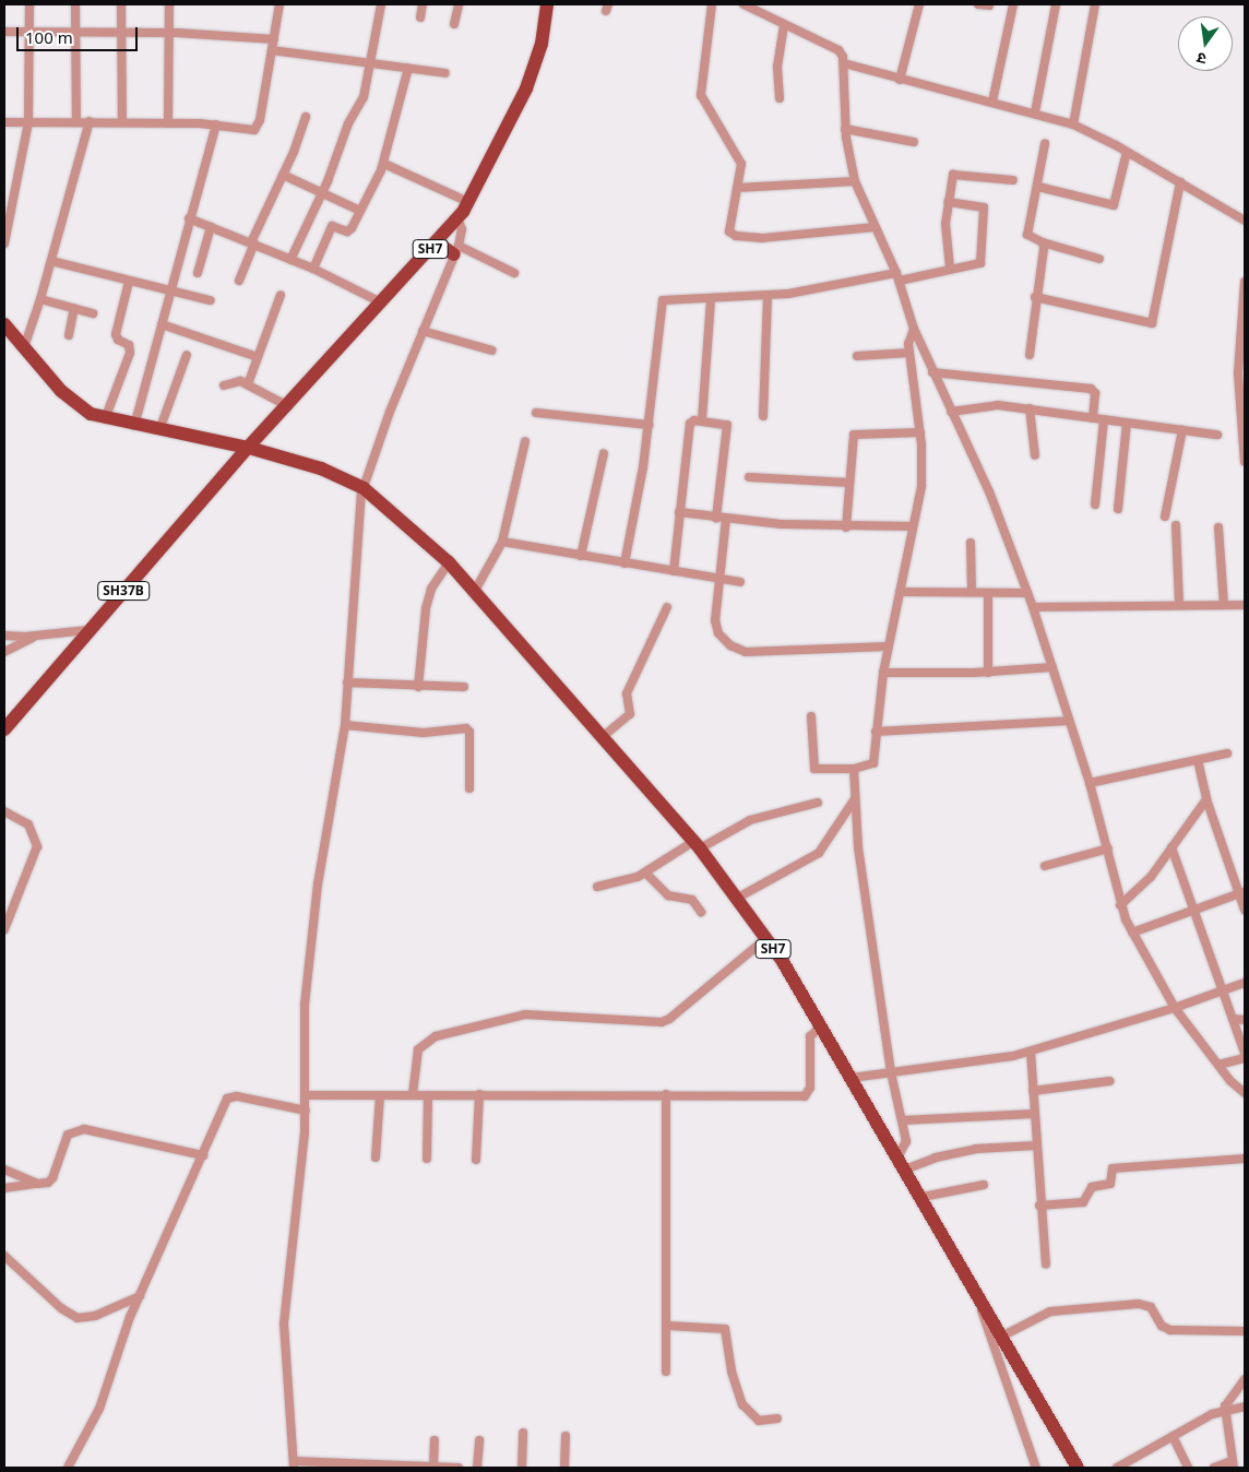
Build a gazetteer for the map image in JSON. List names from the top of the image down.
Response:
{
  "streets": {
    "main road": ["SH7", "SH37B"]
  },
  "crossings": [
    ["SH7", "SH37B"]
  ],
  "scale_bar": "100 m",
  "north": "bottom"
}
